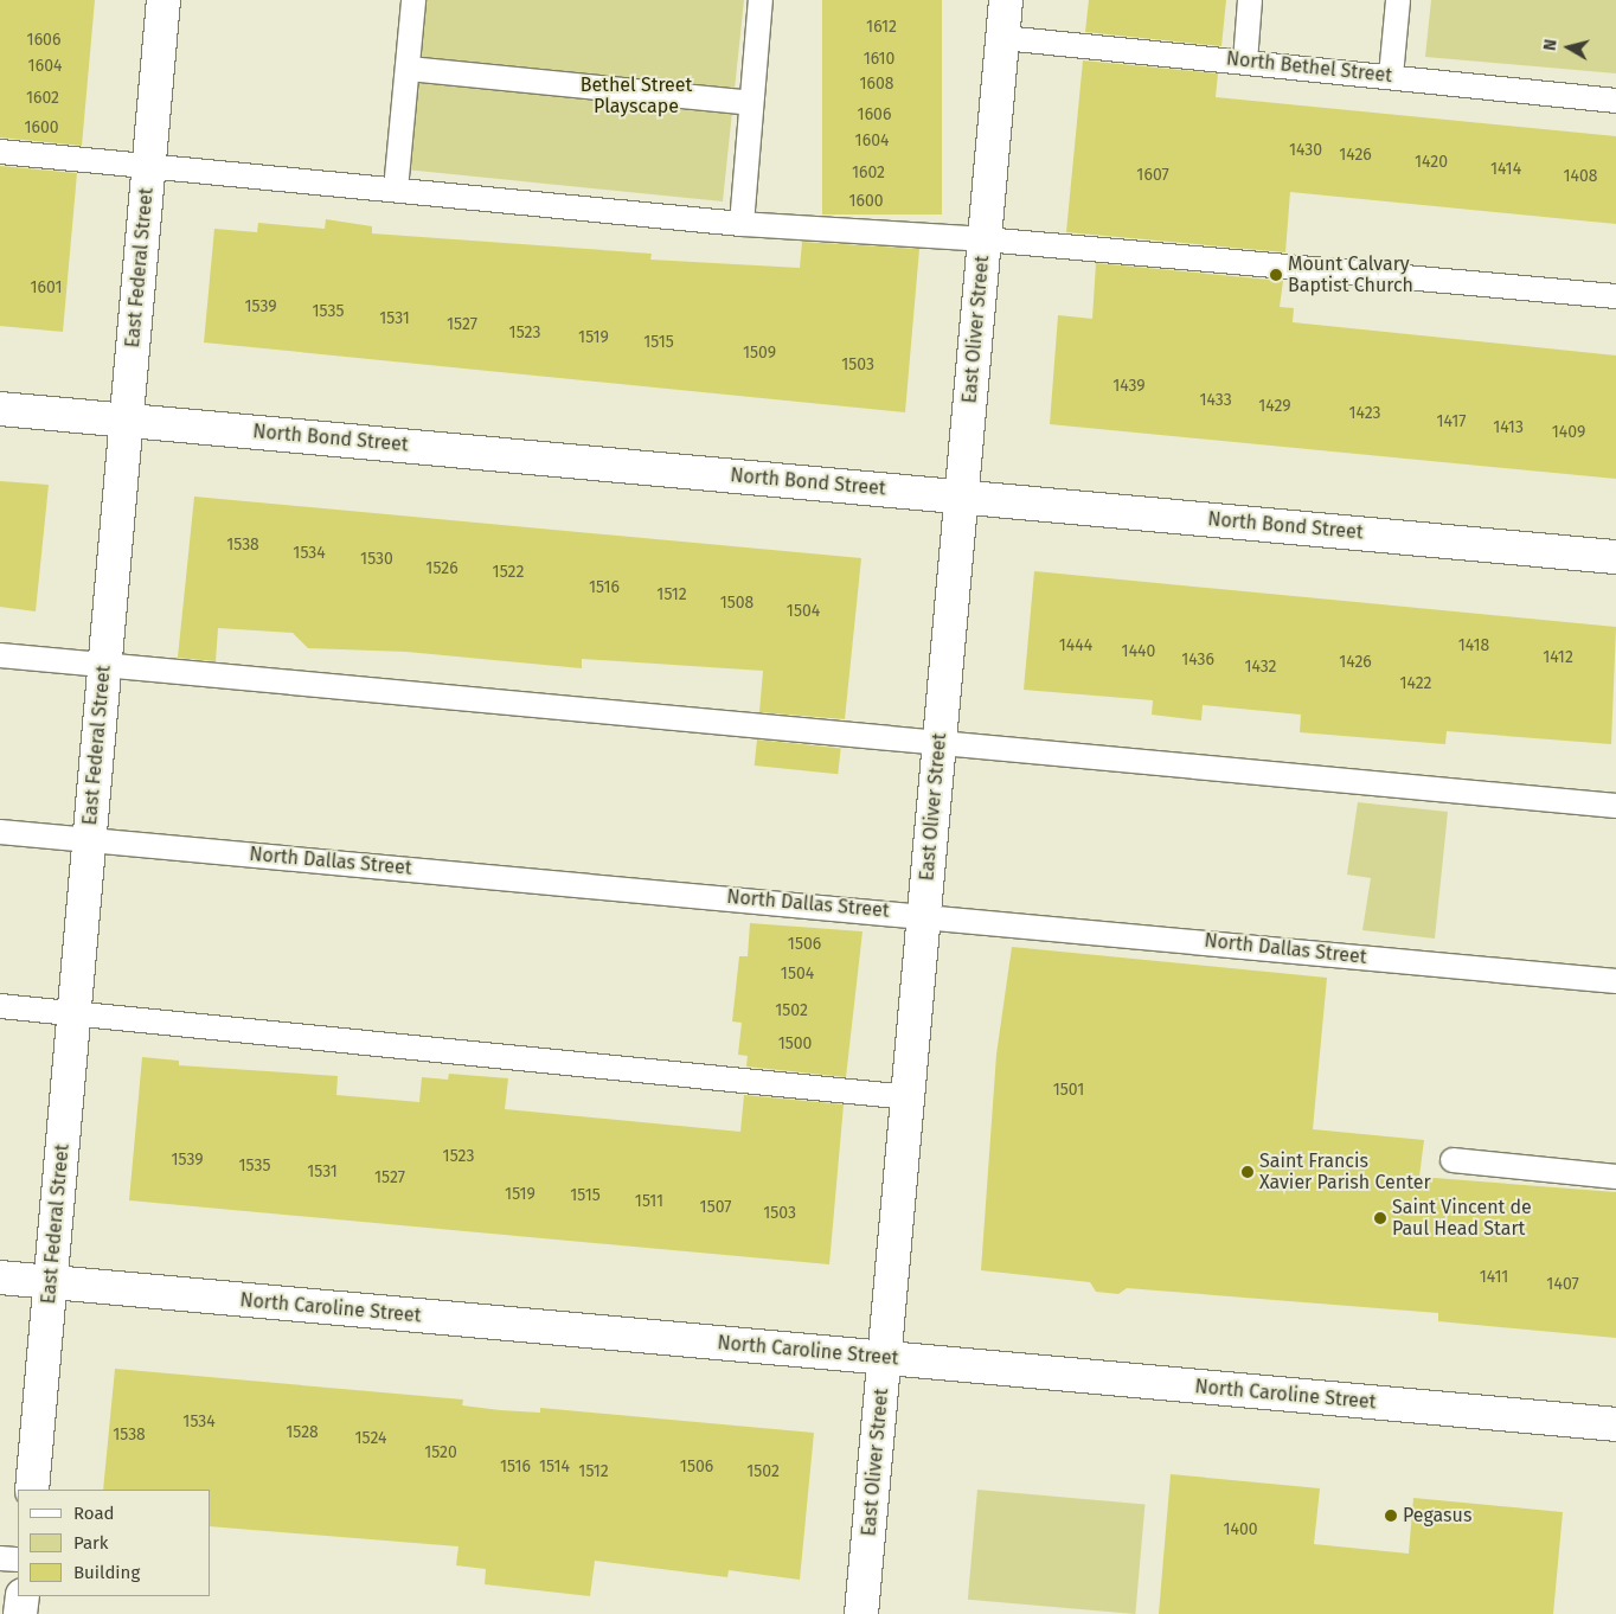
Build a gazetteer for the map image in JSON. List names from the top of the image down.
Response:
{
  "streets": {
    "street": [
      "East Federal Street",
      "East Oliver Street",
      "North Bond Street",
      "North Caroline Street"
    ],
    "lane": ["North Bethel Street", "North Dallas Street"]
  },
  "crossings": [
    ["North Bethel Street", "East Oliver Street"],
    ["East Federal Street", "North Bond Street"],
    ["East Federal Street", "North Dallas Street"],
    ["East Federal Street", "North Caroline Street"],
    ["East Oliver Street", "North Bond Street"],
    ["East Oliver Street", "North Dallas Street"],
    ["East Oliver Street", "North Caroline Street"]
  ],
  "parks": ["Bethel Street Playscape"],
  "places": [
    "Mount Calvary Baptist Church",
    "Saint Francis Xavier Parish Center",
    "Saint Vincent de Paul Head Start",
    "Pegasus"
  ],
  "house_numbers": [
    "1612",
    "1606",
    "1610",
    "1604",
    "1608",
    "1602",
    "1606",
    "1600",
    "1604",
    "1430",
    "1426",
    "1420",
    "1414",
    "1602",
    "1607",
    "1408",
    "1600",
    "1601",
    "1539",
    "1535",
    "1531",
    "1527",
    "1523",
    "1519",
    "1515",
    "1509",
    "1503",
    "1439",
    "1433",
    "1429",
    "1423",
    "1417",
    "1413",
    "1409",
    "1538",
    "1534",
    "1530",
    "1526",
    "1522",
    "1516",
    "1512",
    "1508",
    "1504",
    "1444",
    "1418",
    "1440",
    "1412",
    "1436",
    "1426",
    "1432",
    "1422",
    "1506",
    "1504",
    "1502",
    "1500",
    "1501",
    "1523",
    "1539",
    "1535",
    "1531",
    "1527",
    "1519",
    "1515",
    "1511",
    "1507",
    "1503",
    "1411",
    "1407",
    "1534",
    "1528",
    "1538",
    "1524",
    "1520",
    "1516",
    "1514",
    "1506",
    "1512",
    "1502",
    "1400"
  ],
  "legend": ["Road", "Park", "Building"],
  "north": "left"
}
